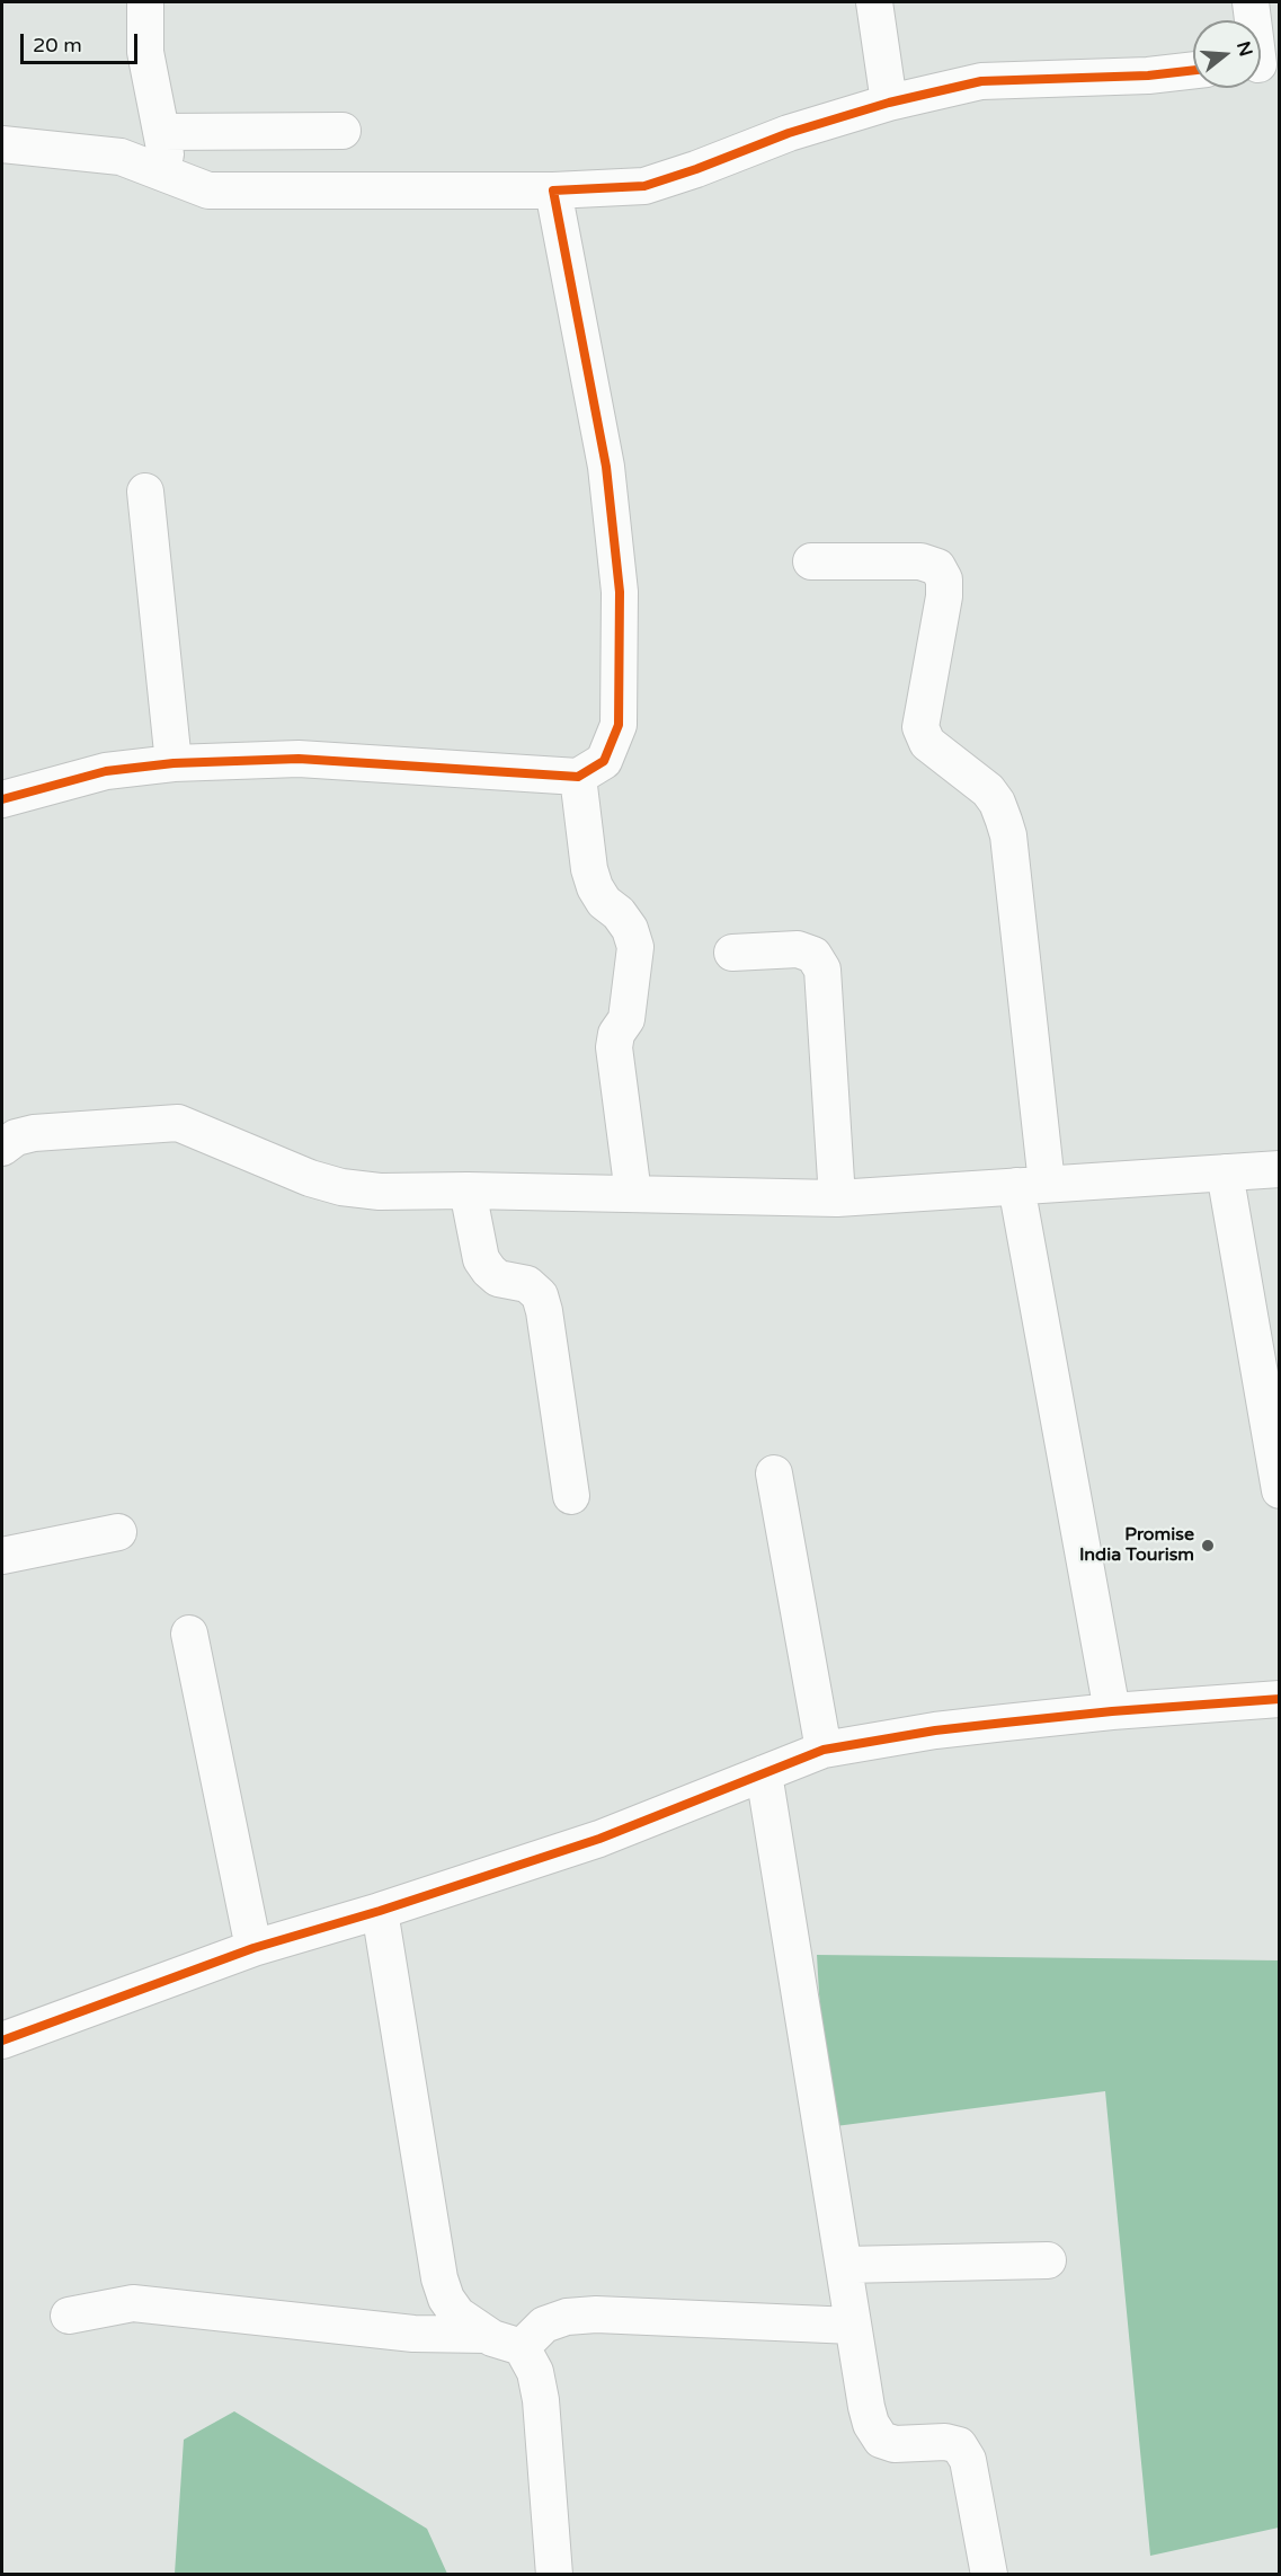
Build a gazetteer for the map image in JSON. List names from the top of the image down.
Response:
{
  "places": ["Promise India Tourism"],
  "scale_bar": "20 m",
  "north": "right"
}
